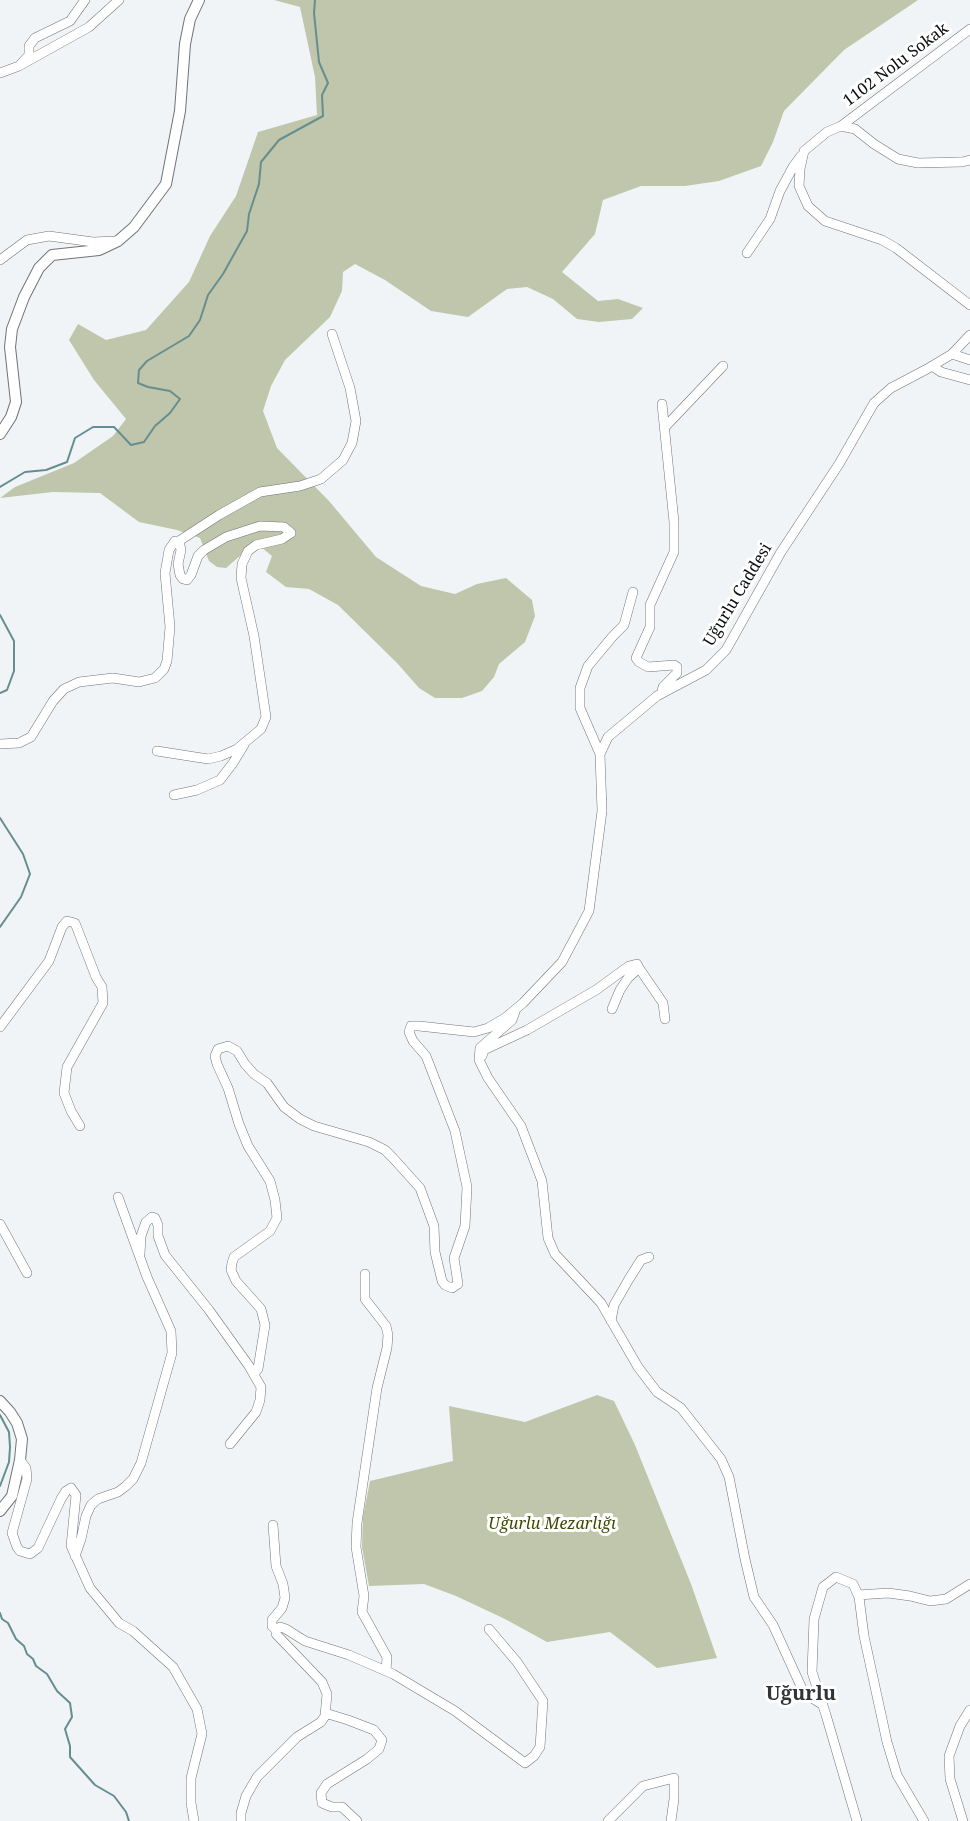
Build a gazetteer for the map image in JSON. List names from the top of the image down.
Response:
{
  "streets": {
    "street": ["1102 Nolu Sokak", "Uğurlu Caddesi"]
  },
  "districts": ["Uğurlu"],
  "parks": ["Uğurlu Mezarlığı"]
}
